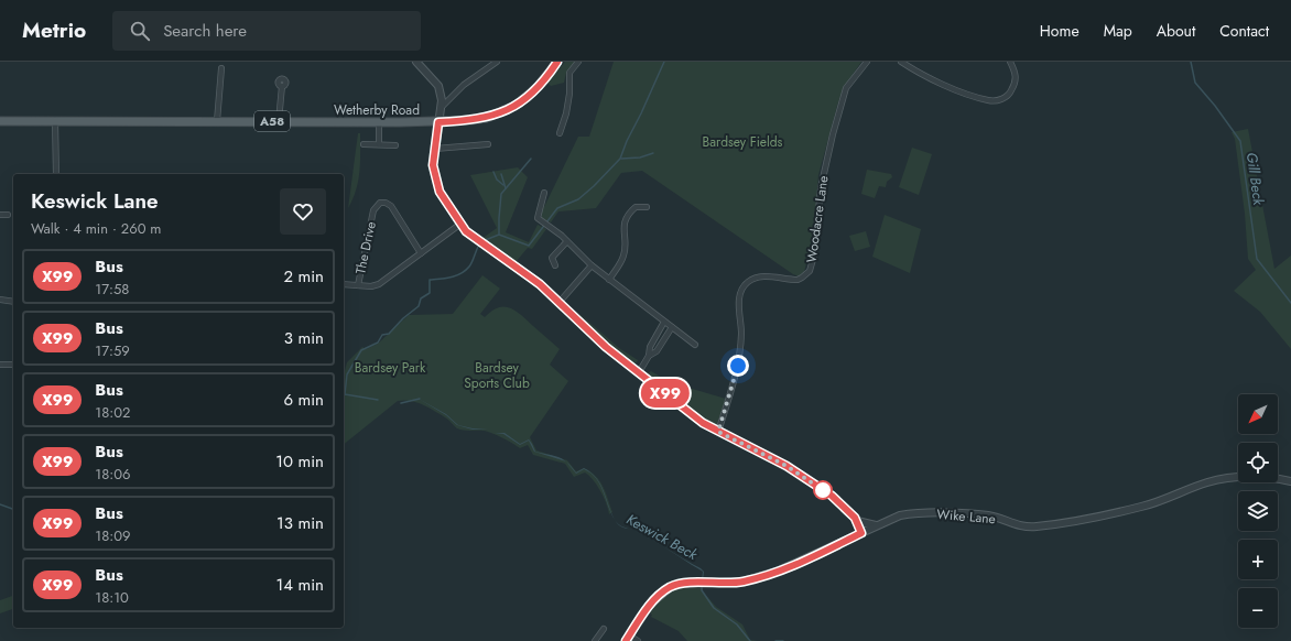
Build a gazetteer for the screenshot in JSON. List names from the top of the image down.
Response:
{
  "streets": {
    "main road": ["Wetherby Road", "A58"],
    "street": ["Woodacre Lane", "The Drive", "Wike Lane"]
  },
  "water": ["Gill Beck", "Keswick Beck"],
  "parks": ["Bardsey Fields", "Bardsey Park", "Bardsey Sports Club"],
  "lines": ["bus line X99"],
  "north": "bottom left",
  "page": {
    "header": "Metrio",
    "search": "Search here",
    "nav": [
      "Home",
      "Map",
      "About",
      "Contact"
    ],
    "on_map": "X99",
    "heading": ["Keswick Lane", "Walk · 4 min · 260 m"],
    "list": [
      {
        "mark": "X99",
        "name": "Bus",
        "note": "17:58",
        "value": "2 min"
      },
      {
        "mark": "X99",
        "name": "Bus",
        "note": "17:59",
        "value": "3 min"
      },
      {
        "mark": "X99",
        "name": "Bus",
        "note": "18:02",
        "value": "6 min"
      },
      {
        "mark": "X99",
        "name": "Bus",
        "note": "18:06",
        "value": "10 min"
      },
      {
        "mark": "X99",
        "name": "Bus",
        "note": "18:09",
        "value": "13 min"
      },
      {
        "mark": "X99",
        "name": "Bus",
        "note": "18:10",
        "value": "14 min"
      }
    ],
    "map_buttons": ["+", "−"]
  }
}
